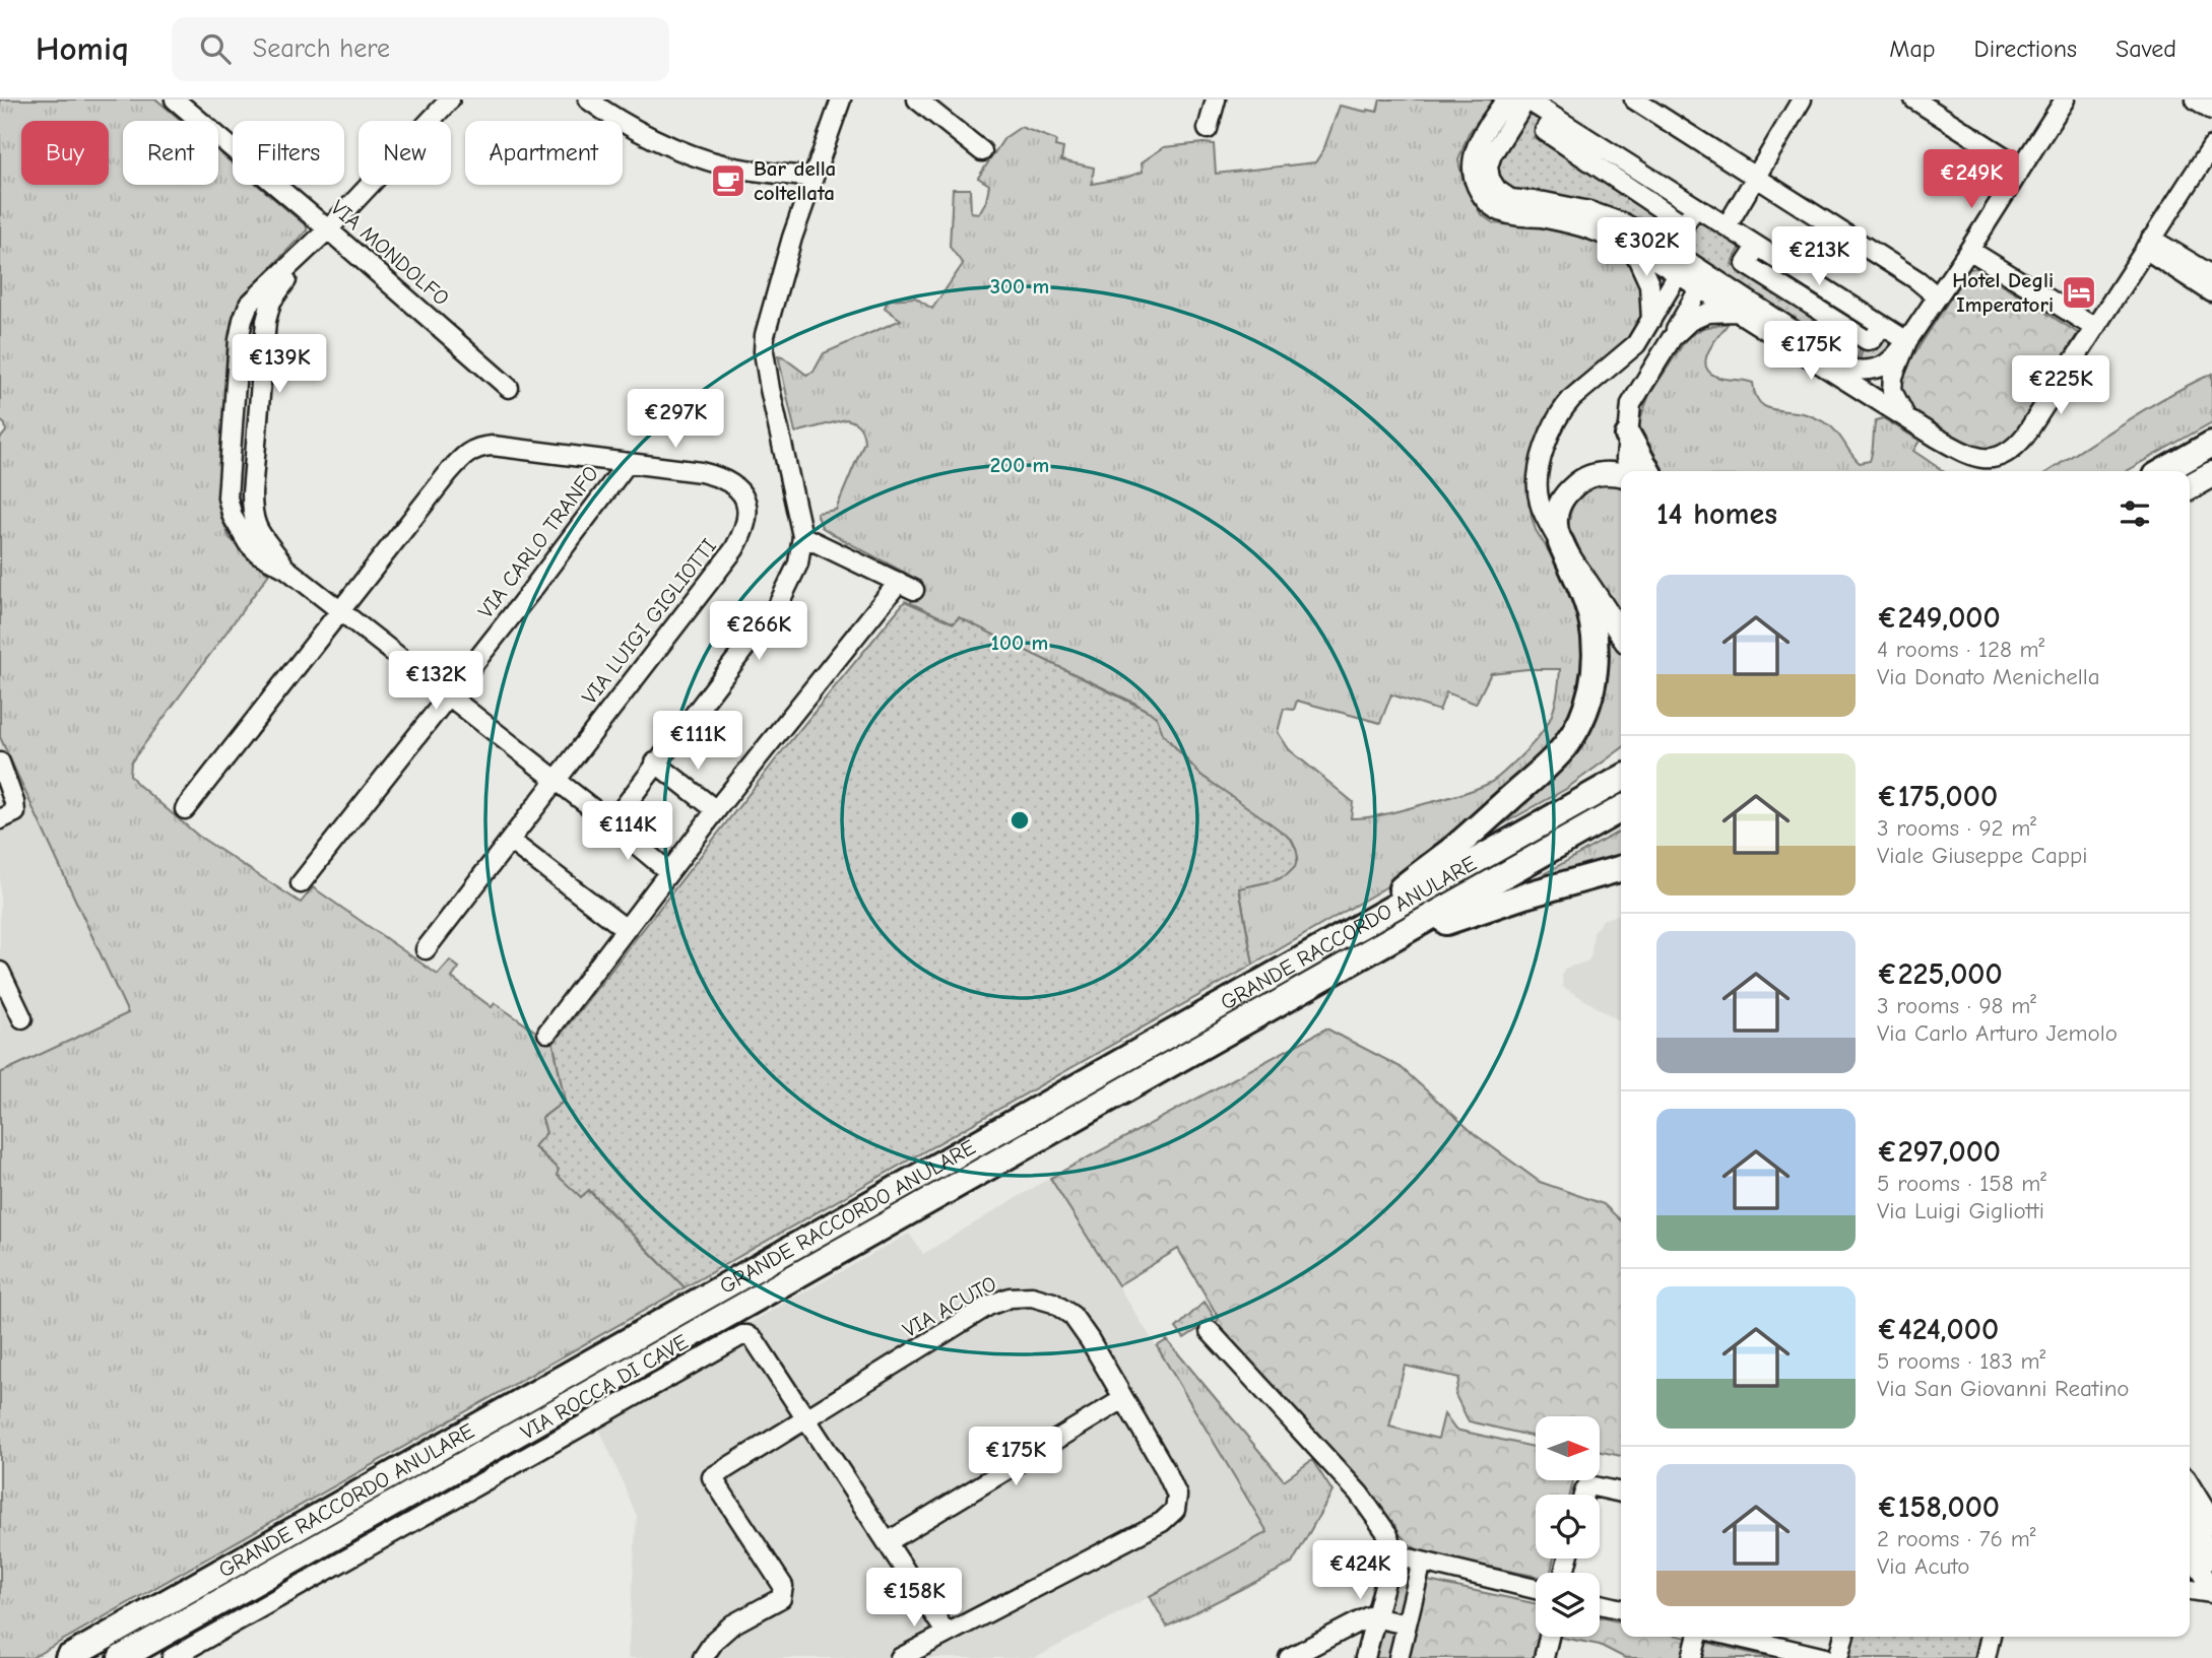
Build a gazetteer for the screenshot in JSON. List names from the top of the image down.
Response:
{
  "streets": {
    "highway": ["GRANDE RACCORDO ANULARE"],
    "street": [
      "VIA MONDOLFO",
      "VIA CARLO TRANFO",
      "VIA LUIGI GIGLIOTTI",
      "VIA ACUTO",
      "VIA ROCCA DI CAVE"
    ]
  },
  "crossings": [
    ["VIA CARLO TRANFO", "VIA LUIGI GIGLIOTTI"],
    ["VIA ACUTO", "VIA ROCCA DI CAVE"]
  ],
  "places": {
    "cafe": ["Bar della coltellata"],
    "hotel": ["Hotel Degli Imperatori"]
  },
  "north": "right",
  "page": {
    "header": "Homiq",
    "search": "Search here",
    "nav": ["Map", "Directions", "Saved"],
    "chip": [
      "Buy",
      "Rent",
      "Filters",
      "New",
      "Apartment"
    ],
    "price": [
      "€249K",
      "€302K",
      "€213K",
      "€175K",
      "€139K",
      "€225K",
      "€297K",
      "€266K",
      "€132K",
      "€111K",
      "€114K",
      "€175K",
      "€424K",
      "€158K"
    ],
    "heading": "14 homes",
    "list": [
      {
        "name": "€249,000",
        "note": "4 rooms · 128 m² · Via Donato Menichella"
      },
      {
        "name": "€175,000",
        "note": "3 rooms · 92 m² · Viale Giuseppe Cappi"
      },
      {
        "name": "€225,000",
        "note": "3 rooms · 98 m² · Via Carlo Arturo Jemolo"
      },
      {
        "name": "€297,000",
        "note": "5 rooms · 158 m² · Via Luigi Gigliotti"
      },
      {
        "name": "€424,000",
        "note": "5 rooms · 183 m² · Via San Giovanni Reatino"
      },
      {
        "name": "€158,000",
        "note": "2 rooms · 76 m² · Via Acuto"
      }
    ]
  },
  "rings": ["300 m", "200 m", "100 m"]
}
